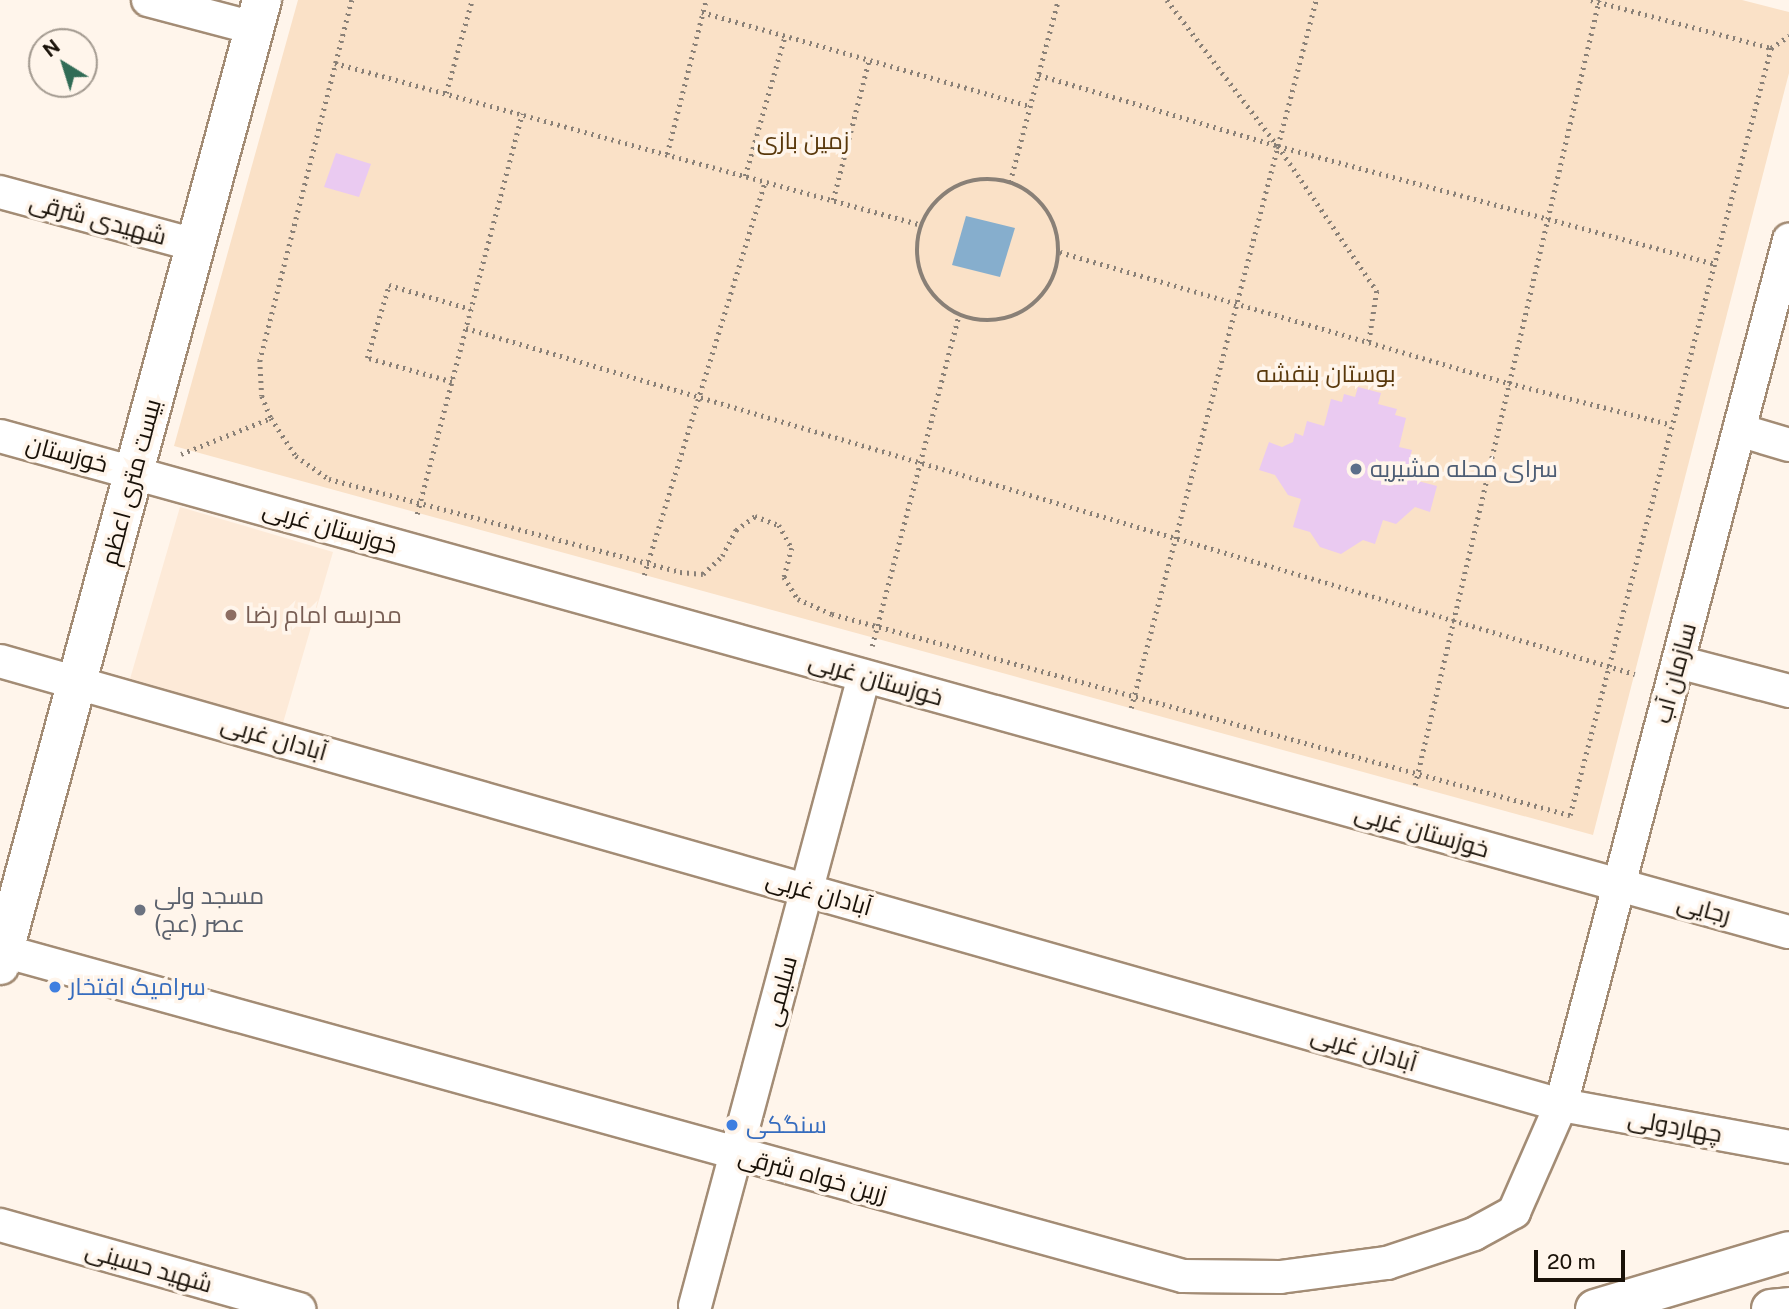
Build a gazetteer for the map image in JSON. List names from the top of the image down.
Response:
{
  "streets": {
    "main road": ["بیست متری اعظم"],
    "street": [
      "شهیدی شرقی",
      "خوزستان",
      "خوزستان غربی",
      "سازمان آب",
      "آبادان غربی",
      "رجایی",
      "سلیمی",
      "چهاردولی",
      "زرین خواه شرقی",
      "شهید حسینی"
    ]
  },
  "crossings": [
    ["شهیدی شرقی", "بیست متری اعظم"],
    ["خوزستان", "بیست متری اعظم"],
    ["خوزستان", "خوزستان غربی"],
    ["بیست متری اعظم", "خوزستان غربی"],
    ["بیست متری اعظم", "آبادان غربی"],
    ["بیست متری اعظم", "زرین خواه شرقی"],
    ["خوزستان غربی", "سازمان آب"],
    ["خوزستان غربی", "رجایی"],
    ["خوزستان غربی", "سلیمی"],
    ["سازمان آب", "آبادان غربی"],
    ["سازمان آب", "رجایی"],
    ["سازمان آب", "چهاردولی"],
    ["سازمان آب", "زرین خواه شرقی"],
    ["آبادان غربی", "سلیمی"],
    ["آبادان غربی", "چهاردولی"],
    ["آبادان غربی", "زرین خواه شرقی"],
    ["سلیمی", "زرین خواه شرقی"],
    ["چهاردولی", "زرین خواه شرقی"]
  ],
  "parks": ["زمین بازی", "بوستان بنفشه"],
  "places": [
    "سرای محله مشیریه",
    "مدرسه امام رضا",
    "مسجد ولی عصر (عج)",
    "سرامیک افتخار",
    "سنگکی"
  ],
  "scale_bar": "20 m",
  "north": "top left"
}
